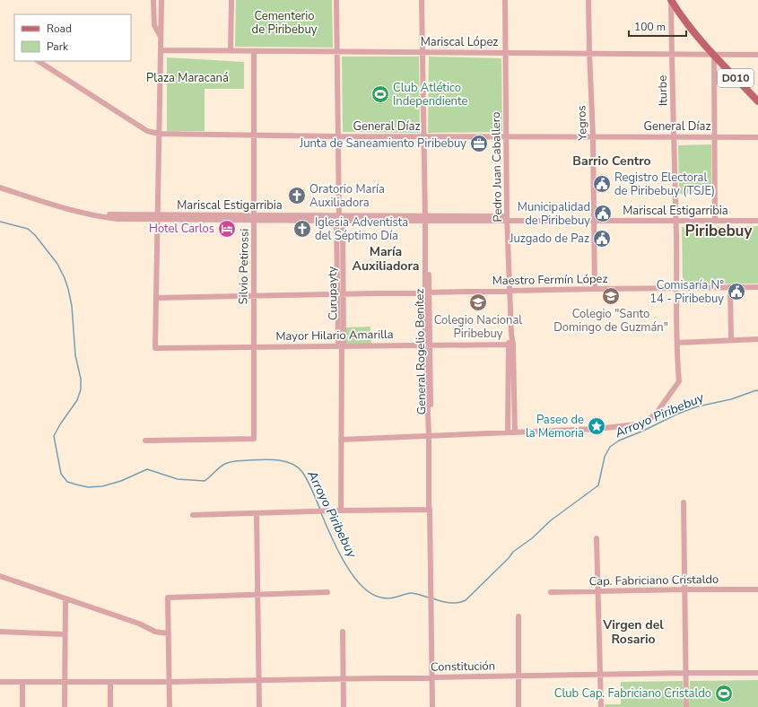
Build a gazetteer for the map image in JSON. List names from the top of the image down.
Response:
{
  "streets": {
    "main road": ["D010"],
    "street": [
      "Mariscal López",
      "Iturbe",
      "Yegros",
      "General Díaz",
      "Pedro Juan Caballero",
      "Mariscal Estigarribia",
      "Silvio Petirossi",
      "Maestro Fermín López",
      "Curupayty",
      "Mayor Hilario Amarilla",
      "General Rogelio Benítez",
      "Cap. Fabriciano Cristaldo",
      "Constitución"
    ]
  },
  "crossings": [
    ["Mariscal López", "D010"],
    ["Mariscal López", "Iturbe"],
    ["Mariscal López", "Yegros"],
    ["Mariscal López", "Pedro Juan Caballero"],
    ["Mariscal López", "Silvio Petirossi"],
    ["Mariscal López", "Curupayty"],
    ["Mariscal López", "General Rogelio Benítez"],
    ["D010", "Iturbe"],
    ["Iturbe", "General Díaz"],
    ["Iturbe", "Mariscal Estigarribia"],
    ["Iturbe", "Maestro Fermín López"],
    ["Iturbe", "Curupayty"],
    ["Iturbe", "General Rogelio Benítez"],
    ["Yegros", "General Díaz"],
    ["Yegros", "Mariscal Estigarribia"],
    ["Yegros", "Maestro Fermín López"],
    ["General Díaz", "Pedro Juan Caballero"],
    ["General Díaz", "Silvio Petirossi"],
    ["General Díaz", "Curupayty"],
    ["General Díaz", "General Rogelio Benítez"],
    ["Pedro Juan Caballero", "Mariscal Estigarribia"],
    ["Pedro Juan Caballero", "Maestro Fermín López"],
    ["Pedro Juan Caballero", "Mayor Hilario Amarilla"],
    ["Mariscal Estigarribia", "Silvio Petirossi"],
    ["Mariscal Estigarribia", "Curupayty"],
    ["Mariscal Estigarribia", "General Rogelio Benítez"],
    ["Silvio Petirossi", "Maestro Fermín López"],
    ["Silvio Petirossi", "Mayor Hilario Amarilla"],
    ["Maestro Fermín López", "Curupayty"],
    ["Maestro Fermín López", "Mayor Hilario Amarilla"],
    ["Maestro Fermín López", "General Rogelio Benítez"],
    ["Curupayty", "Mayor Hilario Amarilla"],
    ["Mayor Hilario Amarilla", "General Rogelio Benítez"],
    ["General Rogelio Benítez", "Constitución"]
  ],
  "districts": [
    "Barrio Centro",
    "Piribebuy",
    "María Auxiliadora",
    "Virgen del Rosario"
  ],
  "water": ["Arroyo Piribebuy"],
  "parks": ["Cementerio de Piribebuy", "Plaza Maracaná"],
  "places": {
    "sports": ["Club Atlético Independiente", "Club Cap. Fabriciano Cristaldo"],
    "office": ["Junta de Saneamiento Piribebuy"],
    "public building": [
      "Registro Electoral de Piribebuy (TSJE)",
      "Municipalidad de Piribebuy",
      "Juzgado de Paz",
      "Comisaría N° 14 - Piribebuy"
    ],
    "church": ["Oratorio María Auxiliadora", "Iglesia Adventista del Séptimo Día"],
    "hotel": ["Hotel Carlos"],
    "school or university": ["Colegio \"Santo Domingo de Guzmán\"", "Colegio Nacional Piribebuy"],
    "place": ["Paseo de la Memoria"]
  },
  "legend": ["Road", "Park"],
  "scale_bar": "100 m"
}
